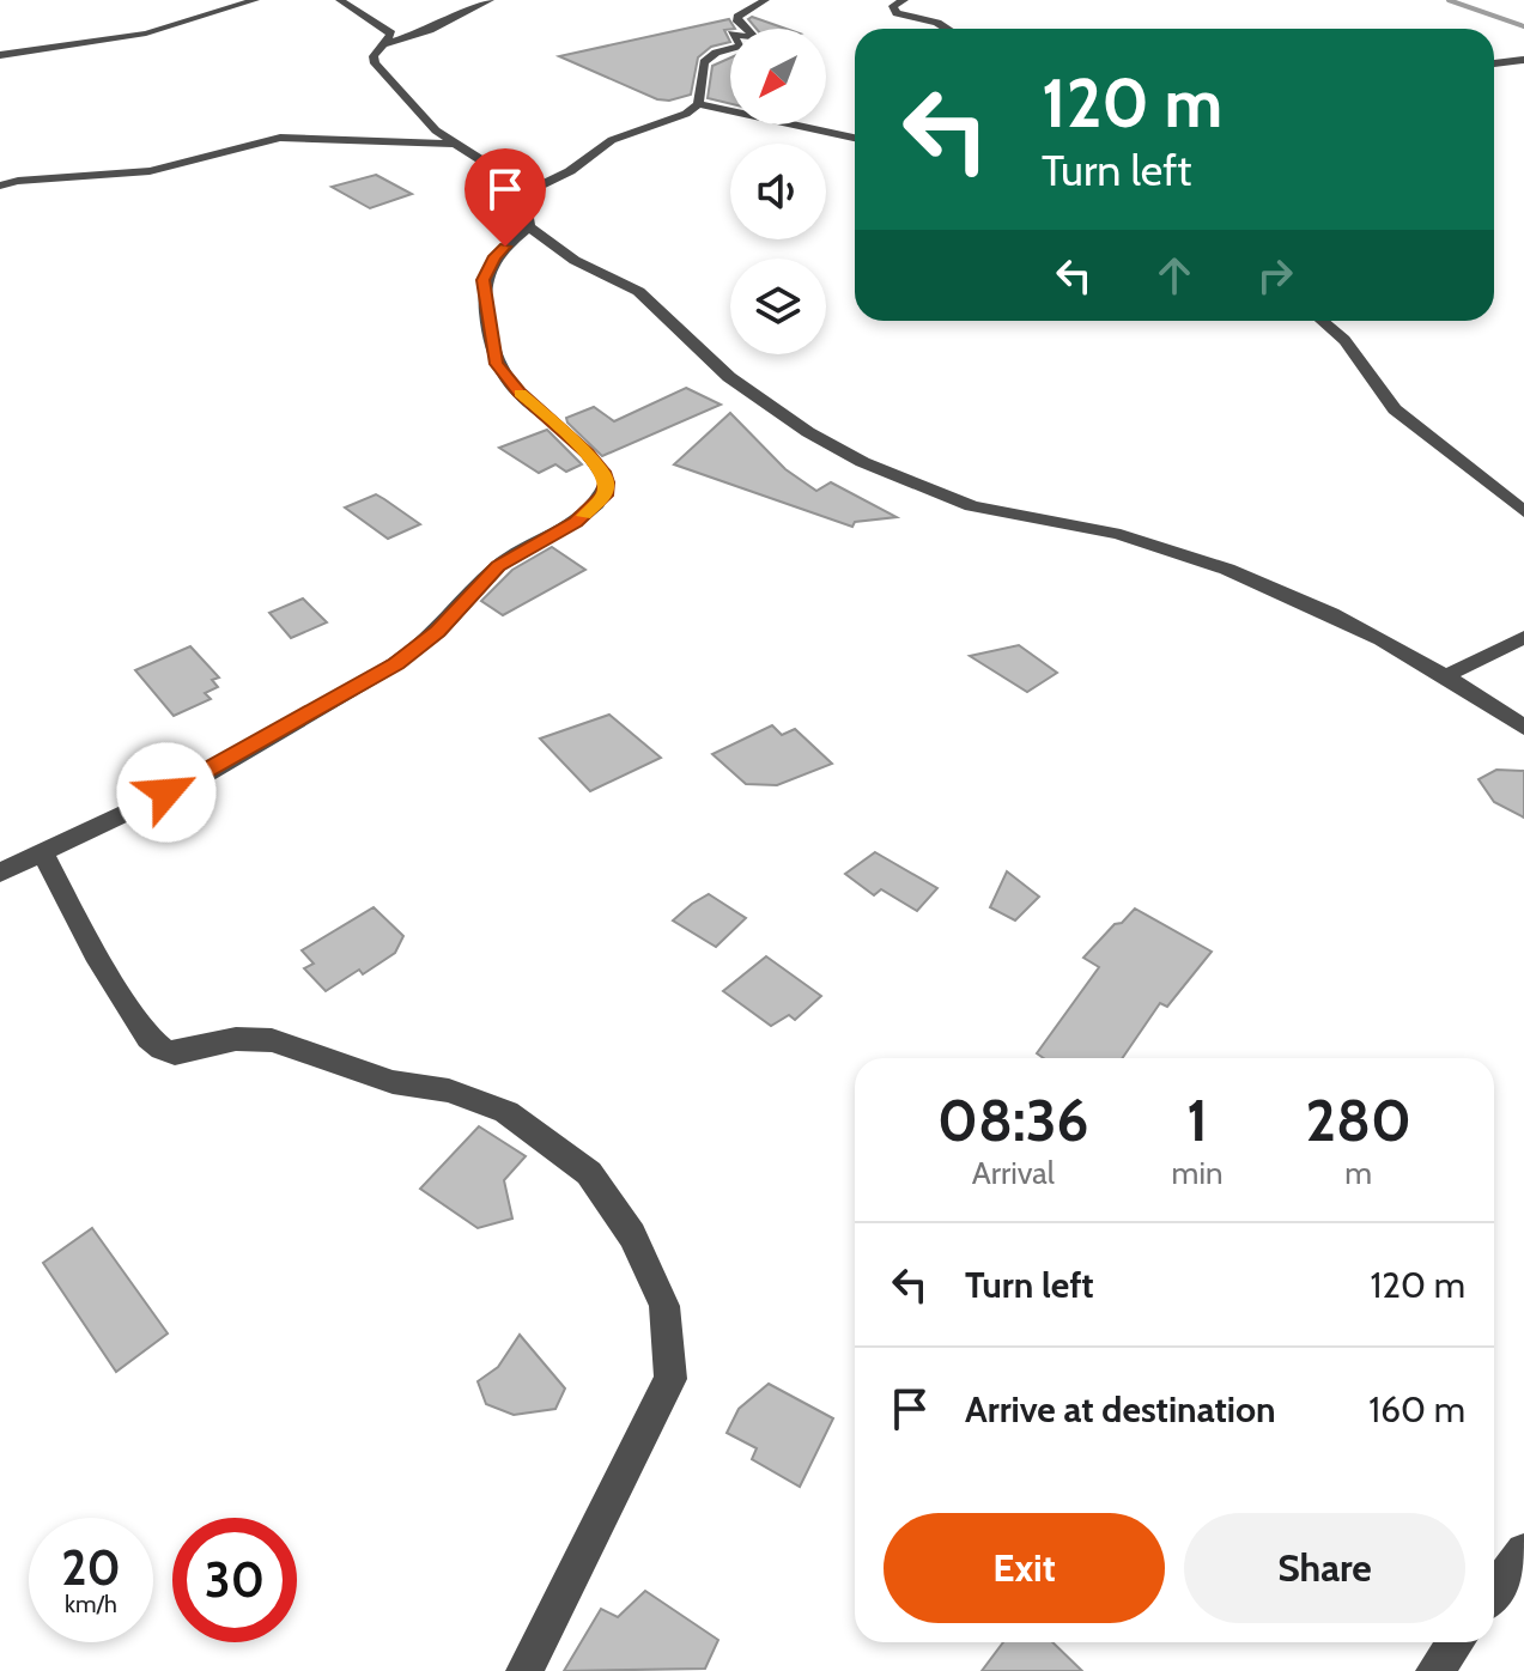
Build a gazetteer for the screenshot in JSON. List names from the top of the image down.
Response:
{
  "north": "bottom left",
  "page": {
    "turn": ["120 m", "Turn left"],
    "eta": [
      "08:36",
      "Arrival",
      "1",
      "min",
      "280",
      "m"
    ],
    "list": [
      {
        "name": "Turn left",
        "value": "120 m"
      },
      {
        "name": "Arrive at destination",
        "value": "160 m"
      }
    ],
    "buttons": ["Exit", "Share"],
    "speed": "20 km/h",
    "limit": "30"
  }
}
